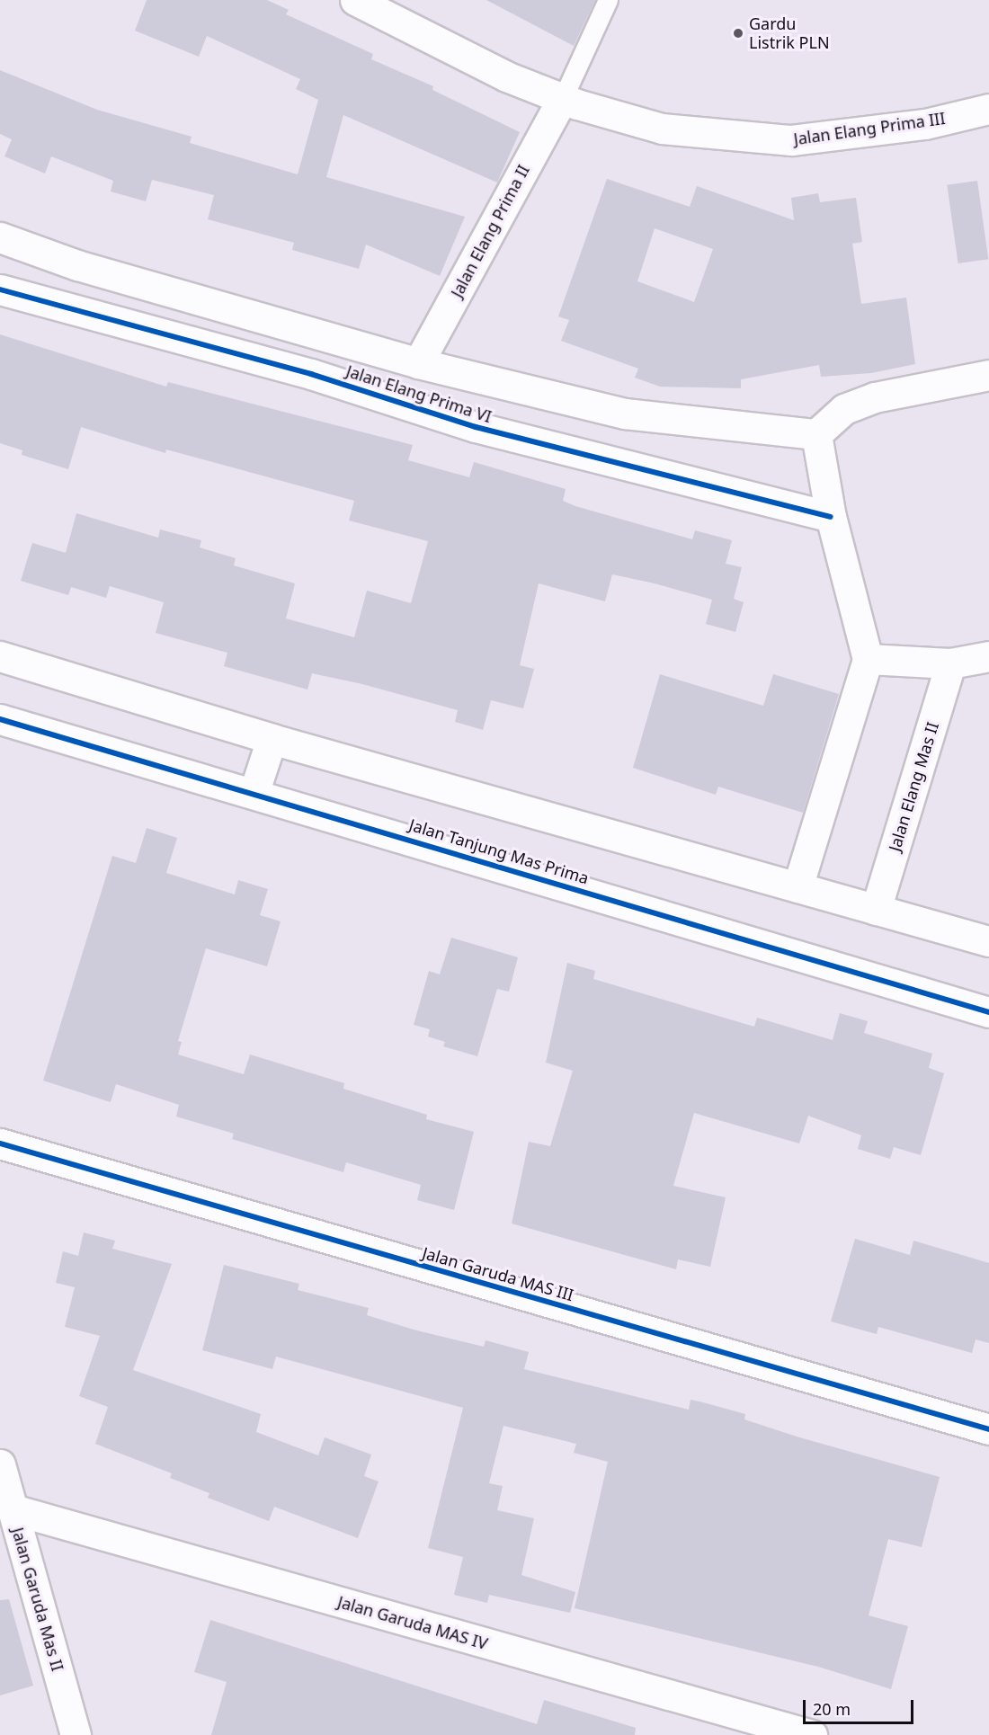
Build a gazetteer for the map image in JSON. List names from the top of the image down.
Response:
{
  "streets": {
    "street": [
      "Jalan Elang Prima III",
      "Jalan Elang Prima II",
      "Jalan Elang Prima VI",
      "Jalan Elang Mas II",
      "Jalan Tanjung Mas Prima",
      "Jalan Garuda MAS III",
      "Jalan Garuda Mas II",
      "Jalan Garuda MAS IV"
    ]
  },
  "crossings": [
    ["Jalan Elang Prima III", "Jalan Elang Prima II"],
    ["Jalan Elang Prima II", "Jalan Elang Prima VI"],
    ["Jalan Garuda Mas II", "Jalan Garuda MAS IV"]
  ],
  "places": ["Gardu Listrik PLN"],
  "scale_bar": "20 m"
}
